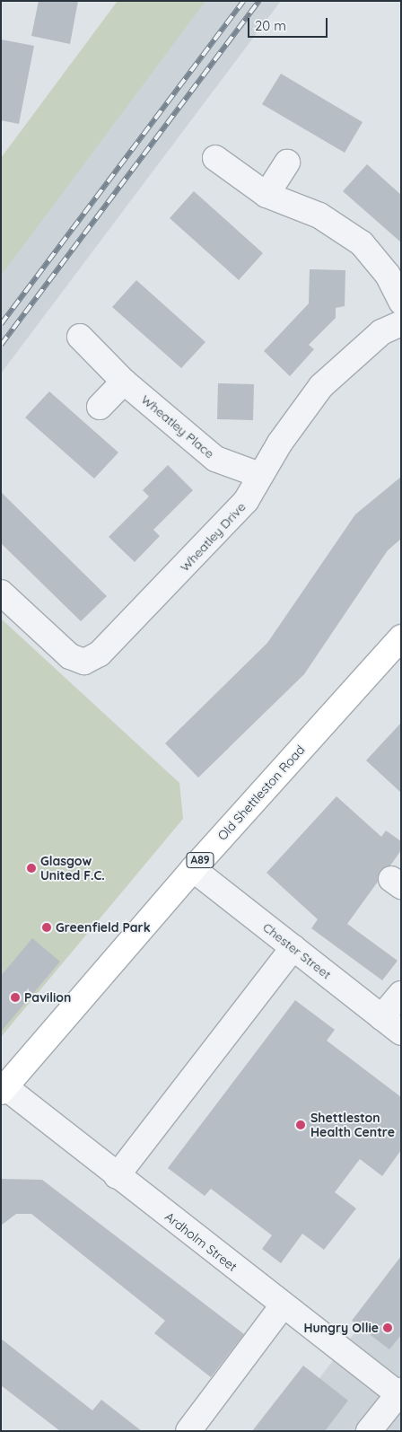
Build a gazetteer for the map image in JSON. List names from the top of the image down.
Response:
{
  "streets": {
    "main road": ["Old Shettleston Road", "A89"],
    "street": [
      "Wheatley Place",
      "Wheatley Drive",
      "Chester Street",
      "Ardholm Street"
    ]
  },
  "crossings": [
    ["Wheatley Place", "Wheatley Drive"],
    ["Old Shettleston Road", "Chester Street"],
    ["Old Shettleston Road", "Ardholm Street"]
  ],
  "places": [
    "Glasgow United F.C.",
    "Greenfield Park",
    "Pavilion",
    "Shettleston Health Centre",
    "Hungry Ollie"
  ],
  "scale_bar": "20 m"
}
